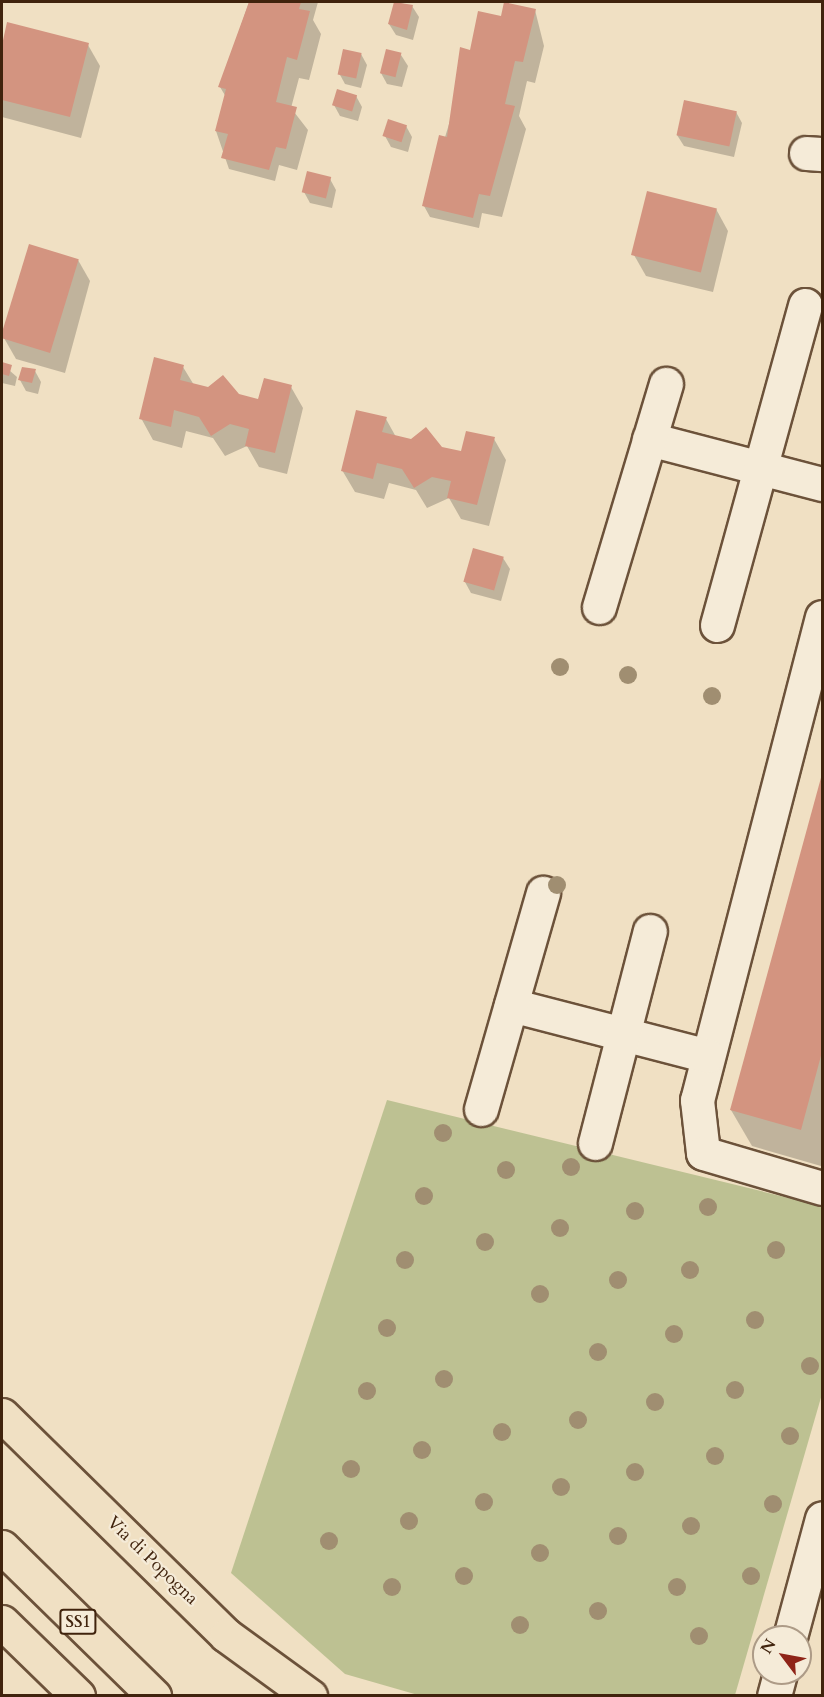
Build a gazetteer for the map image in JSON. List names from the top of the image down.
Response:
{
  "streets": {
    "main road": ["Via di Popogna", "SS1"]
  },
  "north": "top left"
}
